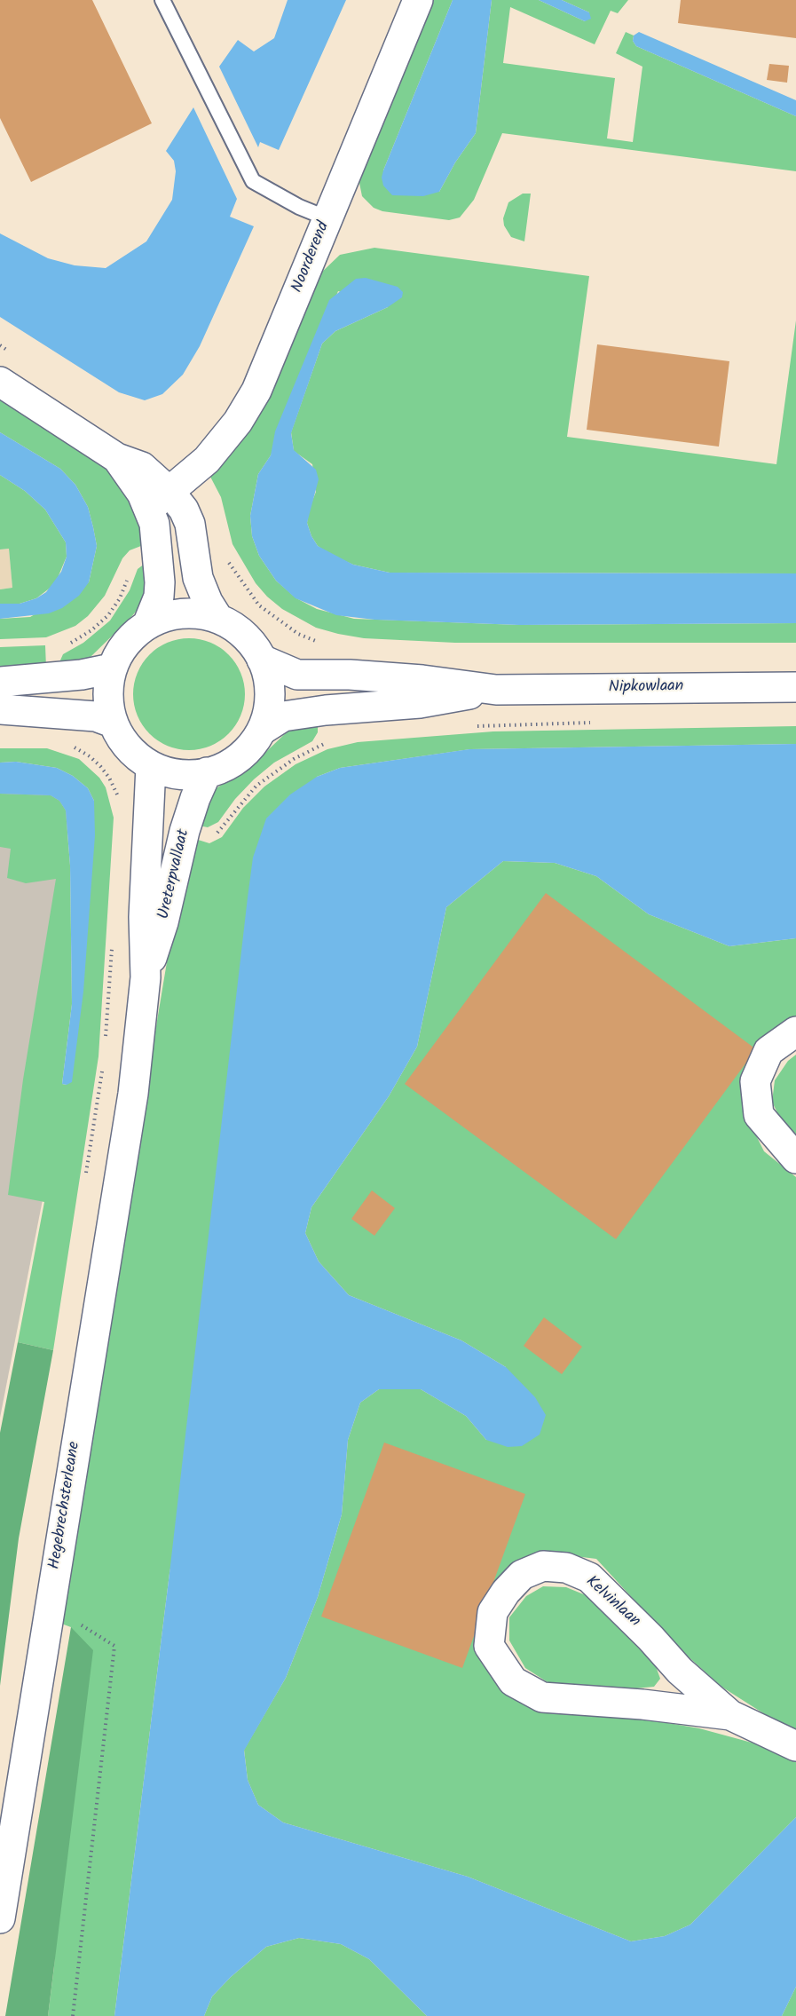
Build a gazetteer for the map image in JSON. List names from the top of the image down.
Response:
{
  "streets": {
    "street": [
      "Noorderend",
      "Nipkowlaan",
      "Ureterpvallaat",
      "Hegebrechsterleane",
      "Kelvinlaan"
    ]
  },
  "crossings": [
    ["Nipkowlaan", "Ureterpvallaat"],
    ["Ureterpvallaat", "Hegebrechsterleane"]
  ]
}
